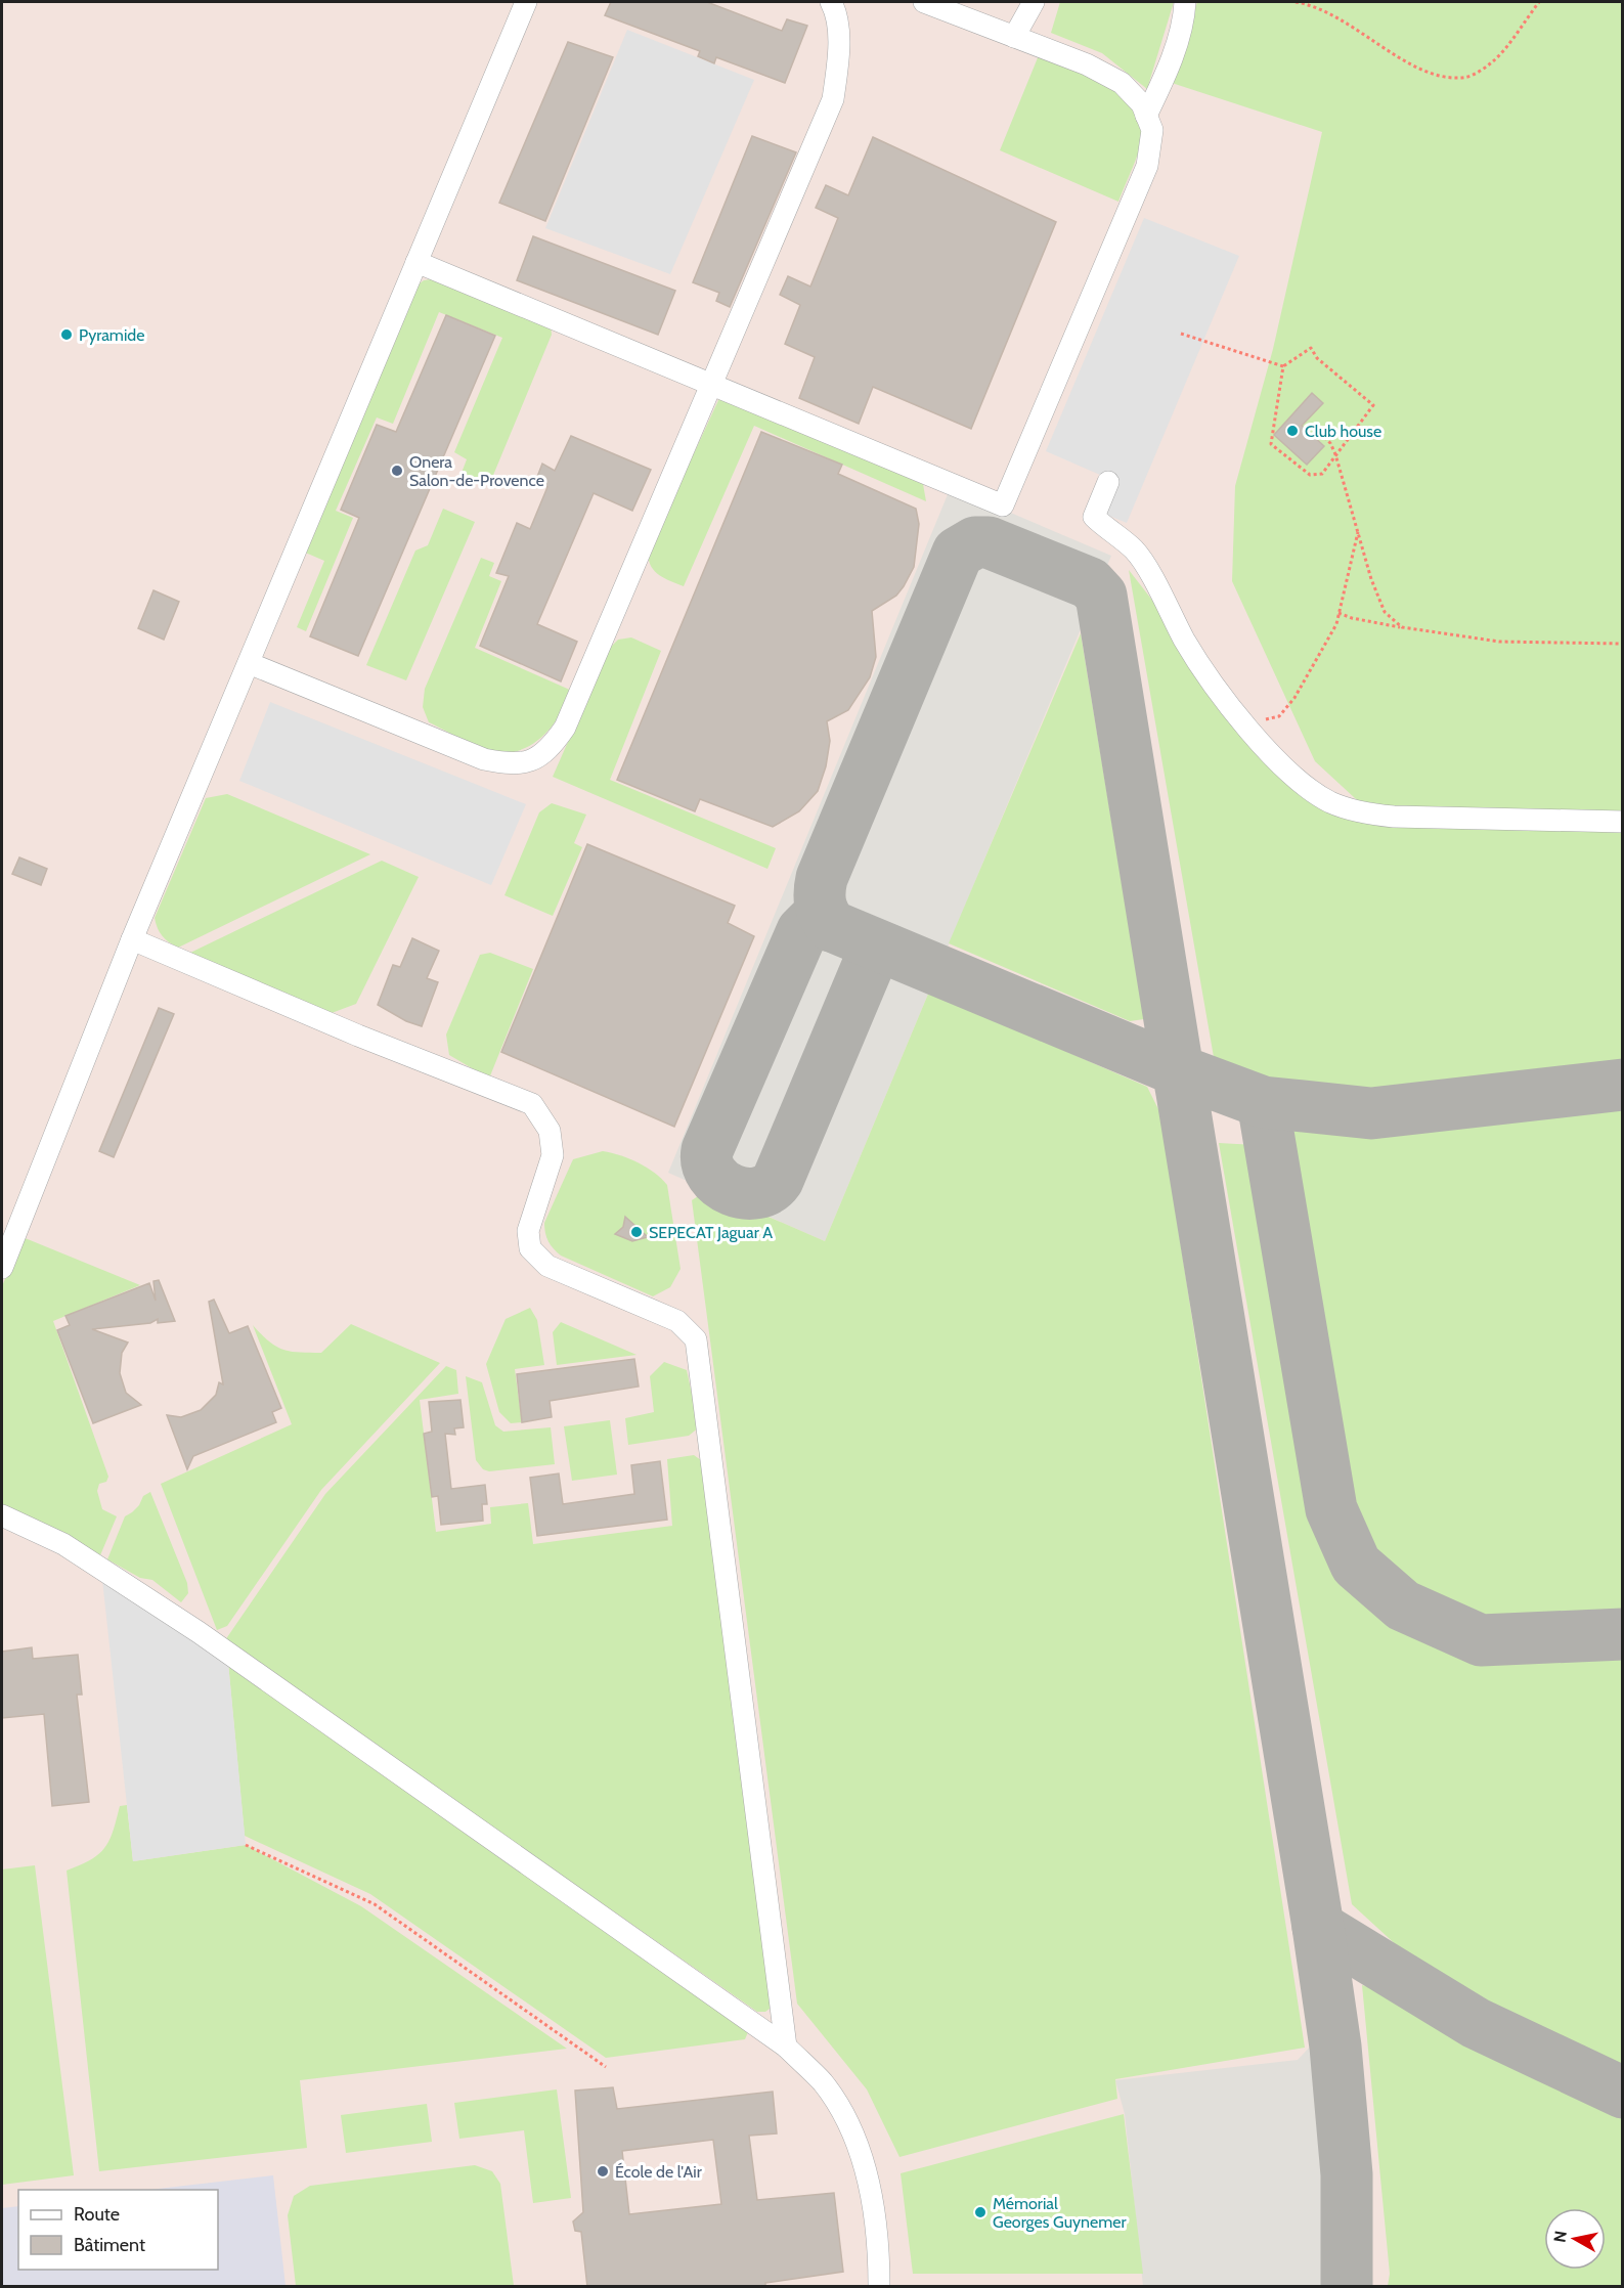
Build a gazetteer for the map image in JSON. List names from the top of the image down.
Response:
{
  "places": [
    "Pyramide",
    "Club house",
    "Onera Salon-de-Provence",
    "SEPECAT Jaguar A",
    "École de l'Air",
    "Mémorial Georges Guynemer"
  ],
  "legend": ["Route", "Bâtiment"],
  "north": "left"
}
